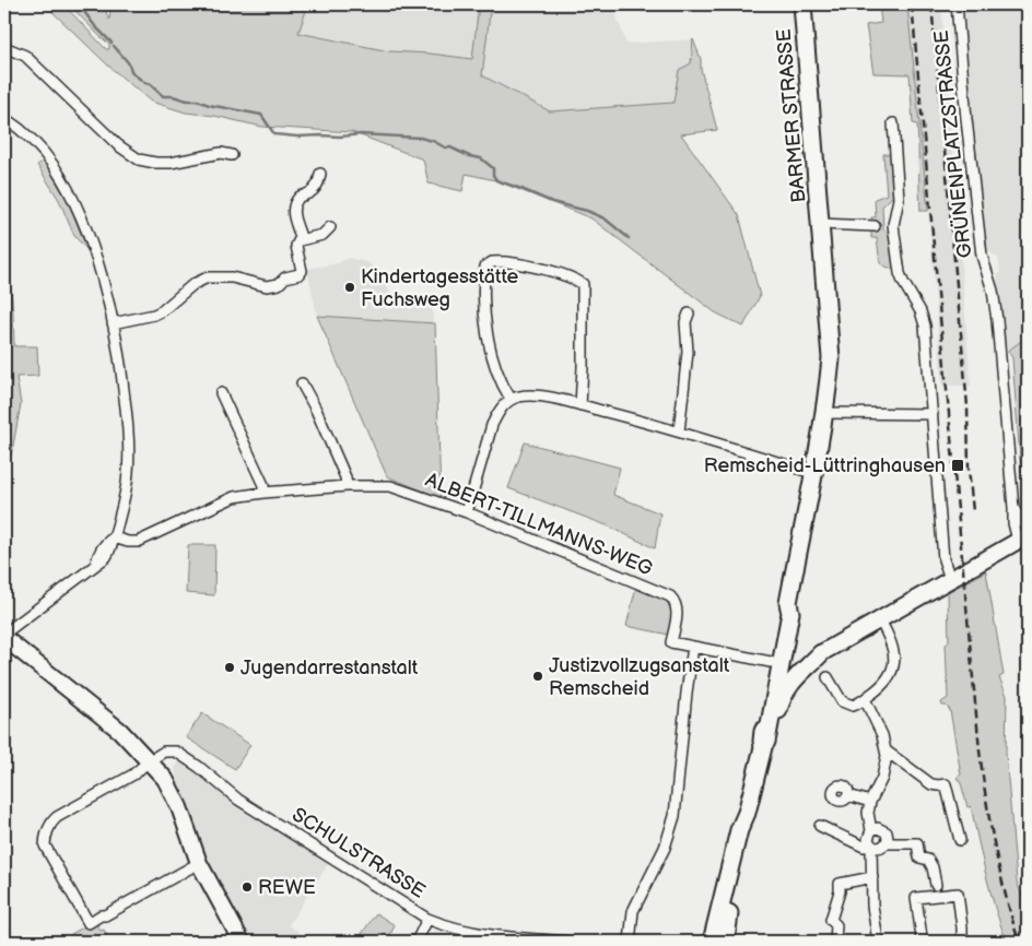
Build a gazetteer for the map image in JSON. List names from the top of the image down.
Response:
{
  "streets": {
    "main road": ["BARMER STRASSE"],
    "street": ["GRÜNENPLATZSTRASSE", "ALBERT-TILLMANNS-WEG", "SCHULSTRASSE"]
  },
  "places": {
    "other": [
      "Kindertagesstätte Fuchsweg",
      "Jugendarrestanstalt",
      "Justizvollzugsanstalt Remscheid",
      "REWE"
    ],
    "transit": ["Remscheid-Lüttringhausen"]
  }
}
